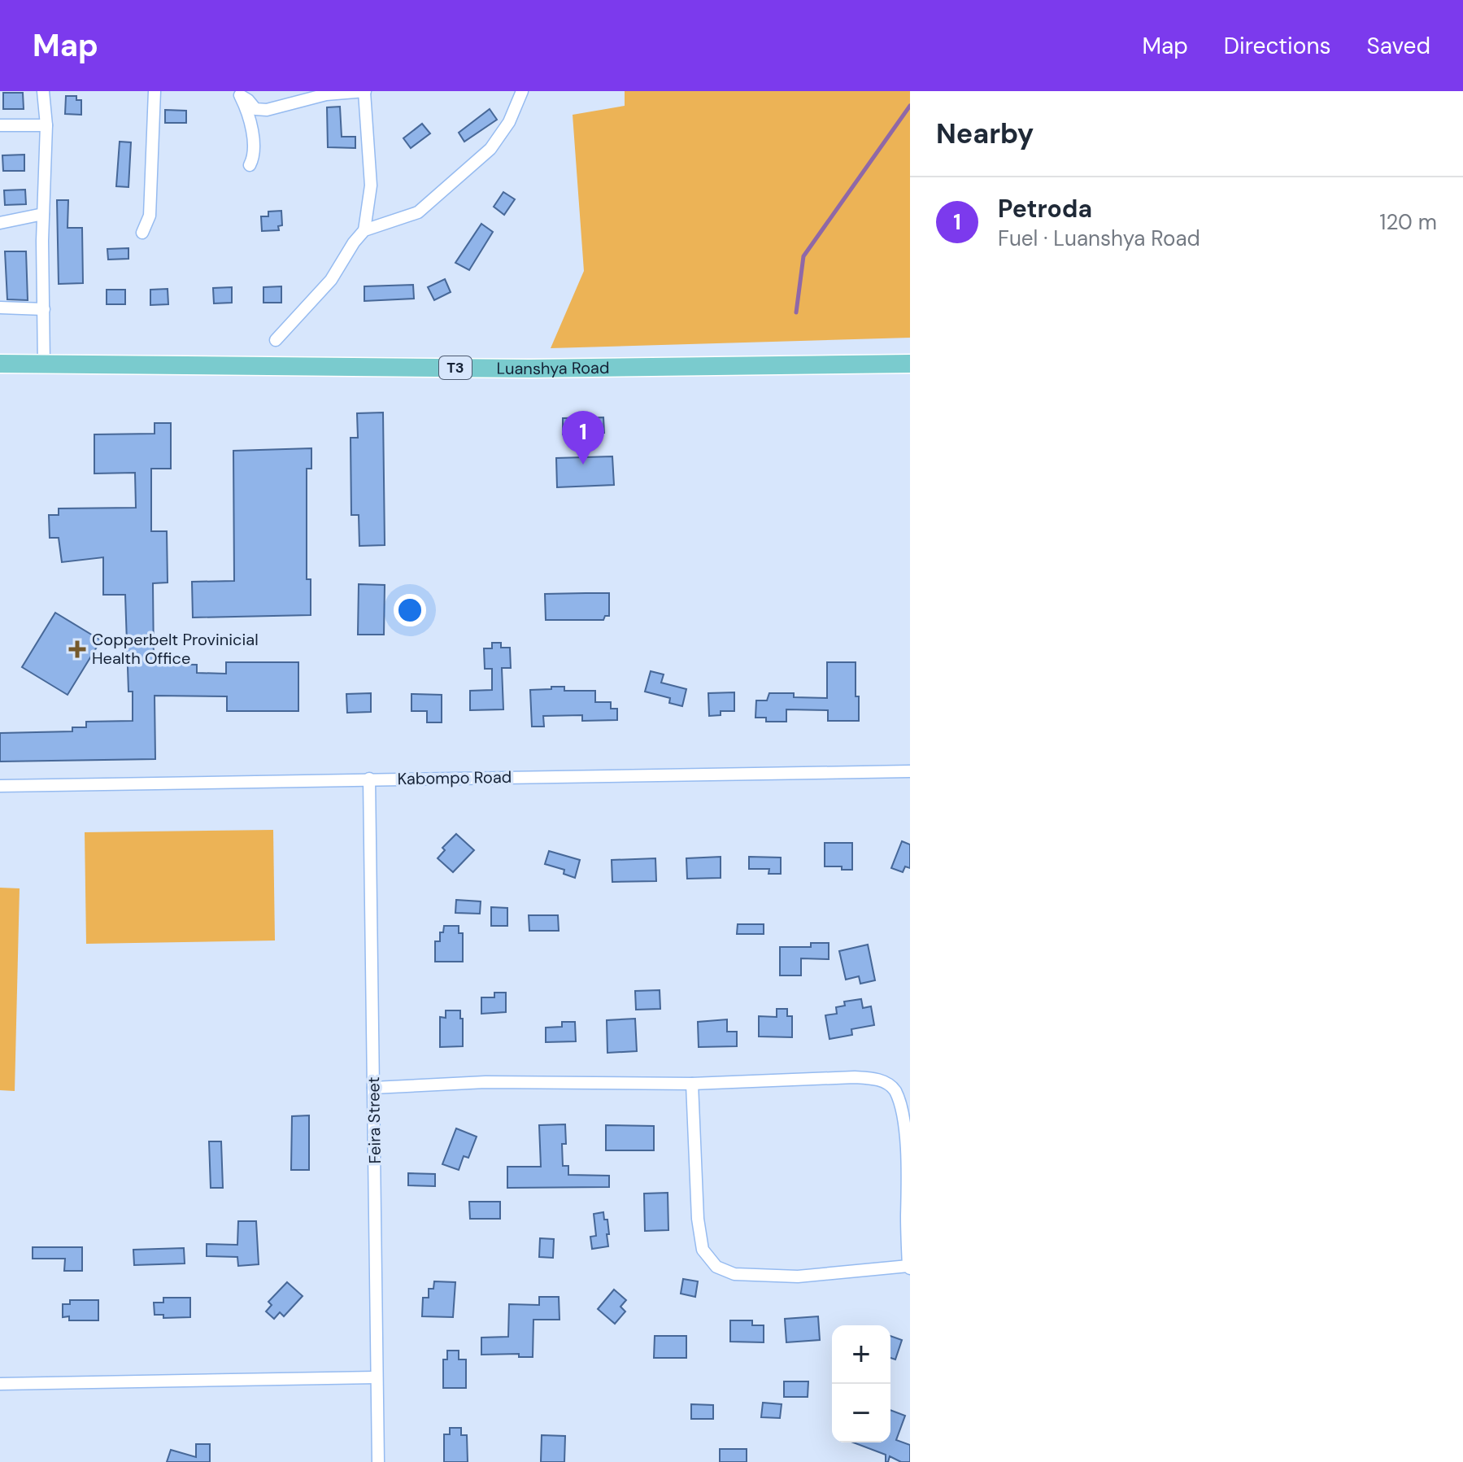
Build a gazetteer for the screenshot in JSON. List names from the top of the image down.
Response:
{
  "streets": {
    "highway": ["T3", "Luanshya Road"],
    "street": ["Kabompo Road", "Feira Street"]
  },
  "crossings": [
    ["Kabompo Road", "Feira Street"]
  ],
  "places": {
    "health": ["Copperbelt Provinicial Health Office"]
  },
  "page": {
    "header": "Map",
    "nav": ["Map", "Directions", "Saved"],
    "heading": "Nearby",
    "list": [
      {
        "mark": "1",
        "name": "Petroda",
        "note": "Fuel · Luanshya Road",
        "value": "120 m"
      }
    ],
    "pins": "1",
    "map_buttons": ["+", "−"]
  }
}
